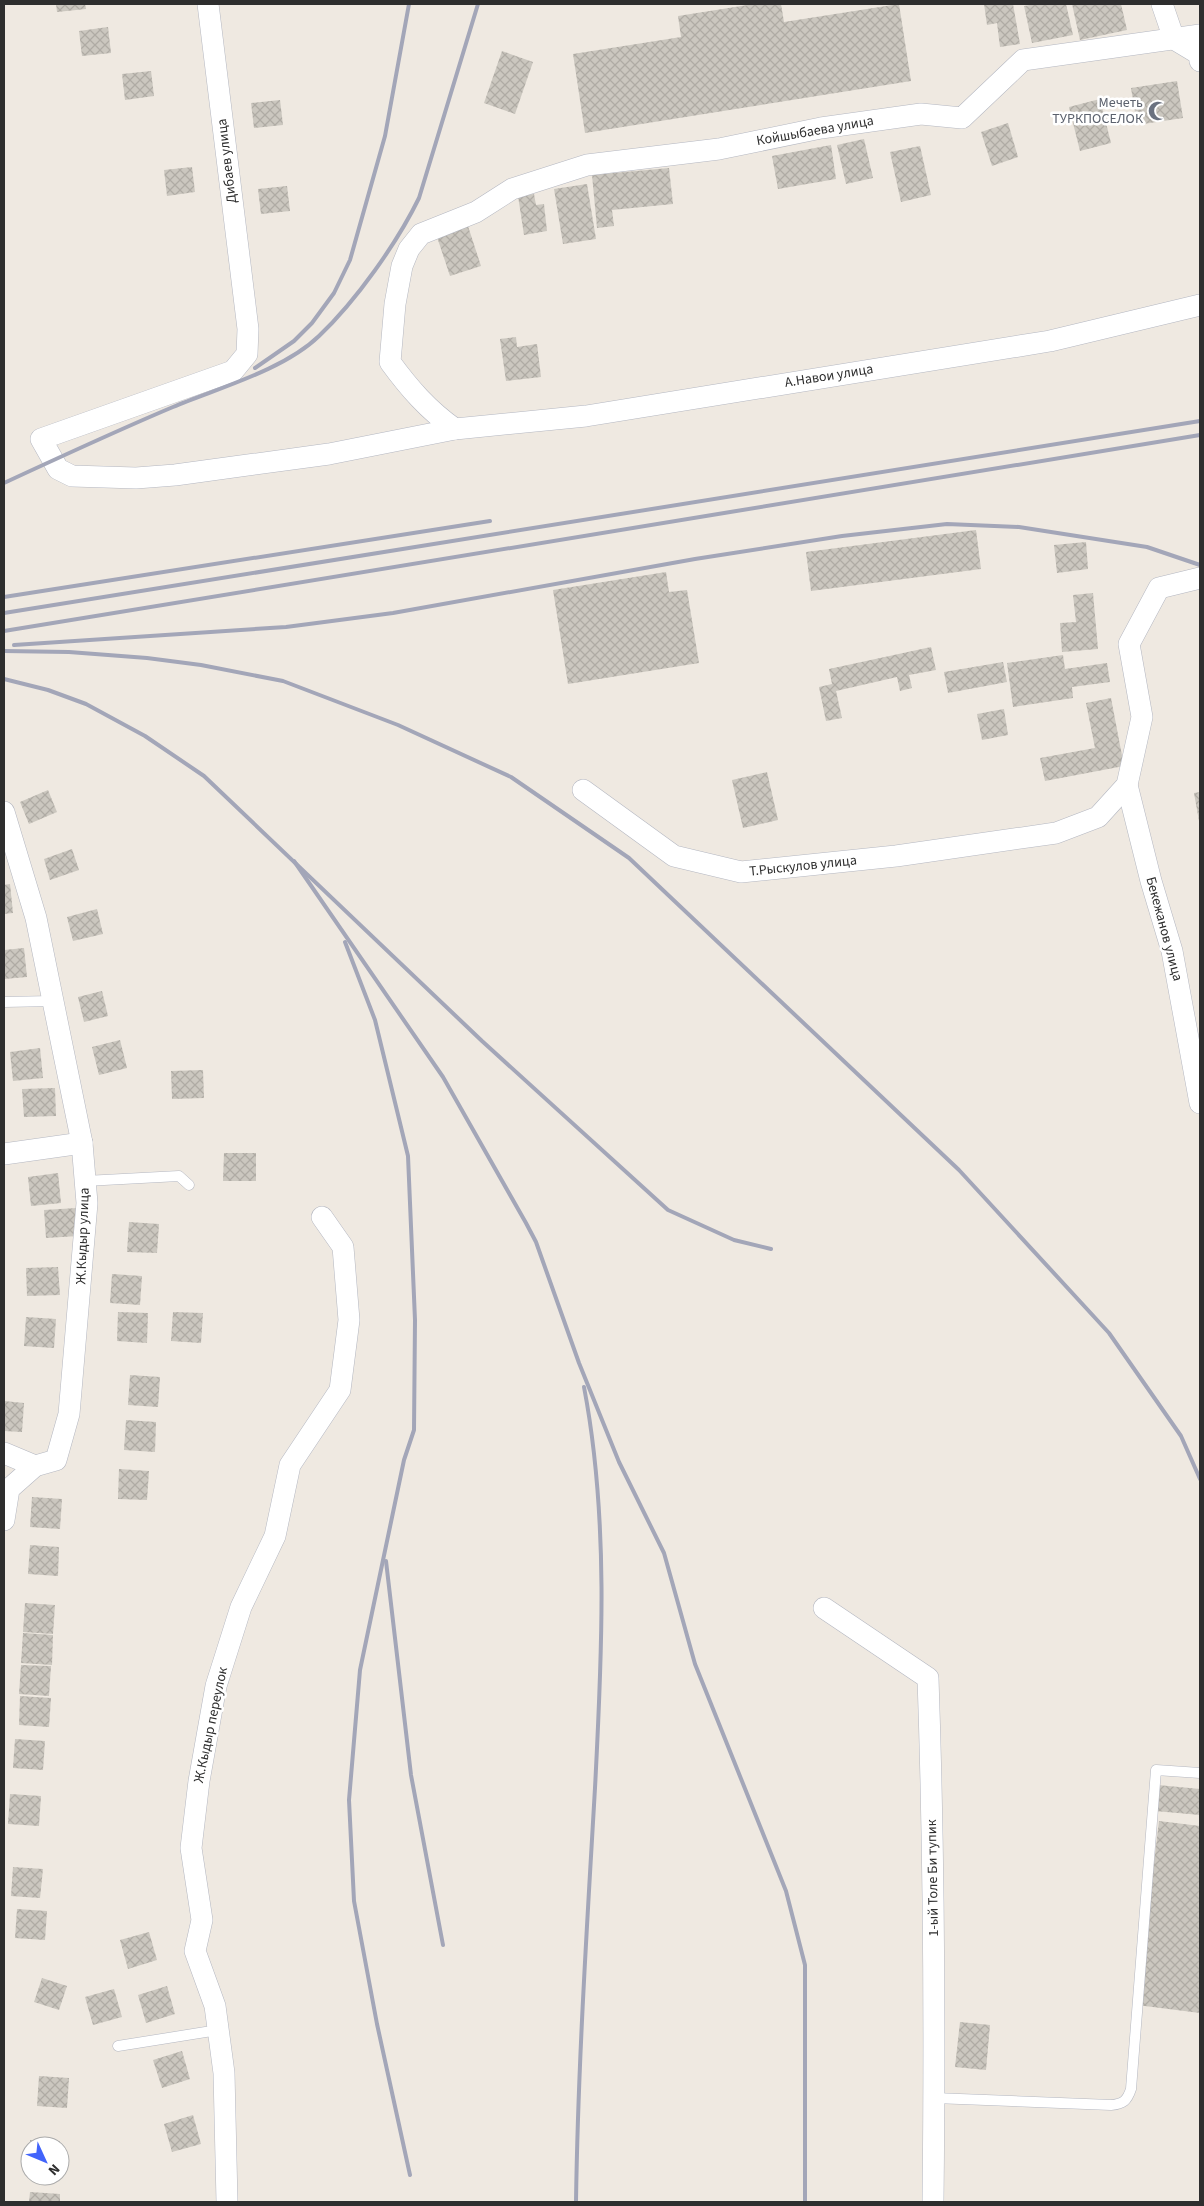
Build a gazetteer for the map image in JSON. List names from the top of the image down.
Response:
{
  "streets": {
    "street": [
      "Койшыбаева улица",
      "Дибаев улица",
      "А.Навои улица",
      "Т.Рыскулов улица",
      "Бекежанов улица",
      "Ж.Кыдыр улица",
      "Ж.Кыдыр переулок",
      "1-ый Толе Би тупик"
    ]
  },
  "crossings": [
    ["Койшыбаева улица", "Дибаев улица"],
    ["Койшыбаева улица", "А.Навои улица"],
    ["Дибаев улица", "А.Навои улица"],
    ["Т.Рыскулов улица", "Бекежанов улица"]
  ],
  "places": {
    "mosque": ["Мечеть ТУРКПОСЕЛОК"]
  },
  "north": "bottom right"
}
